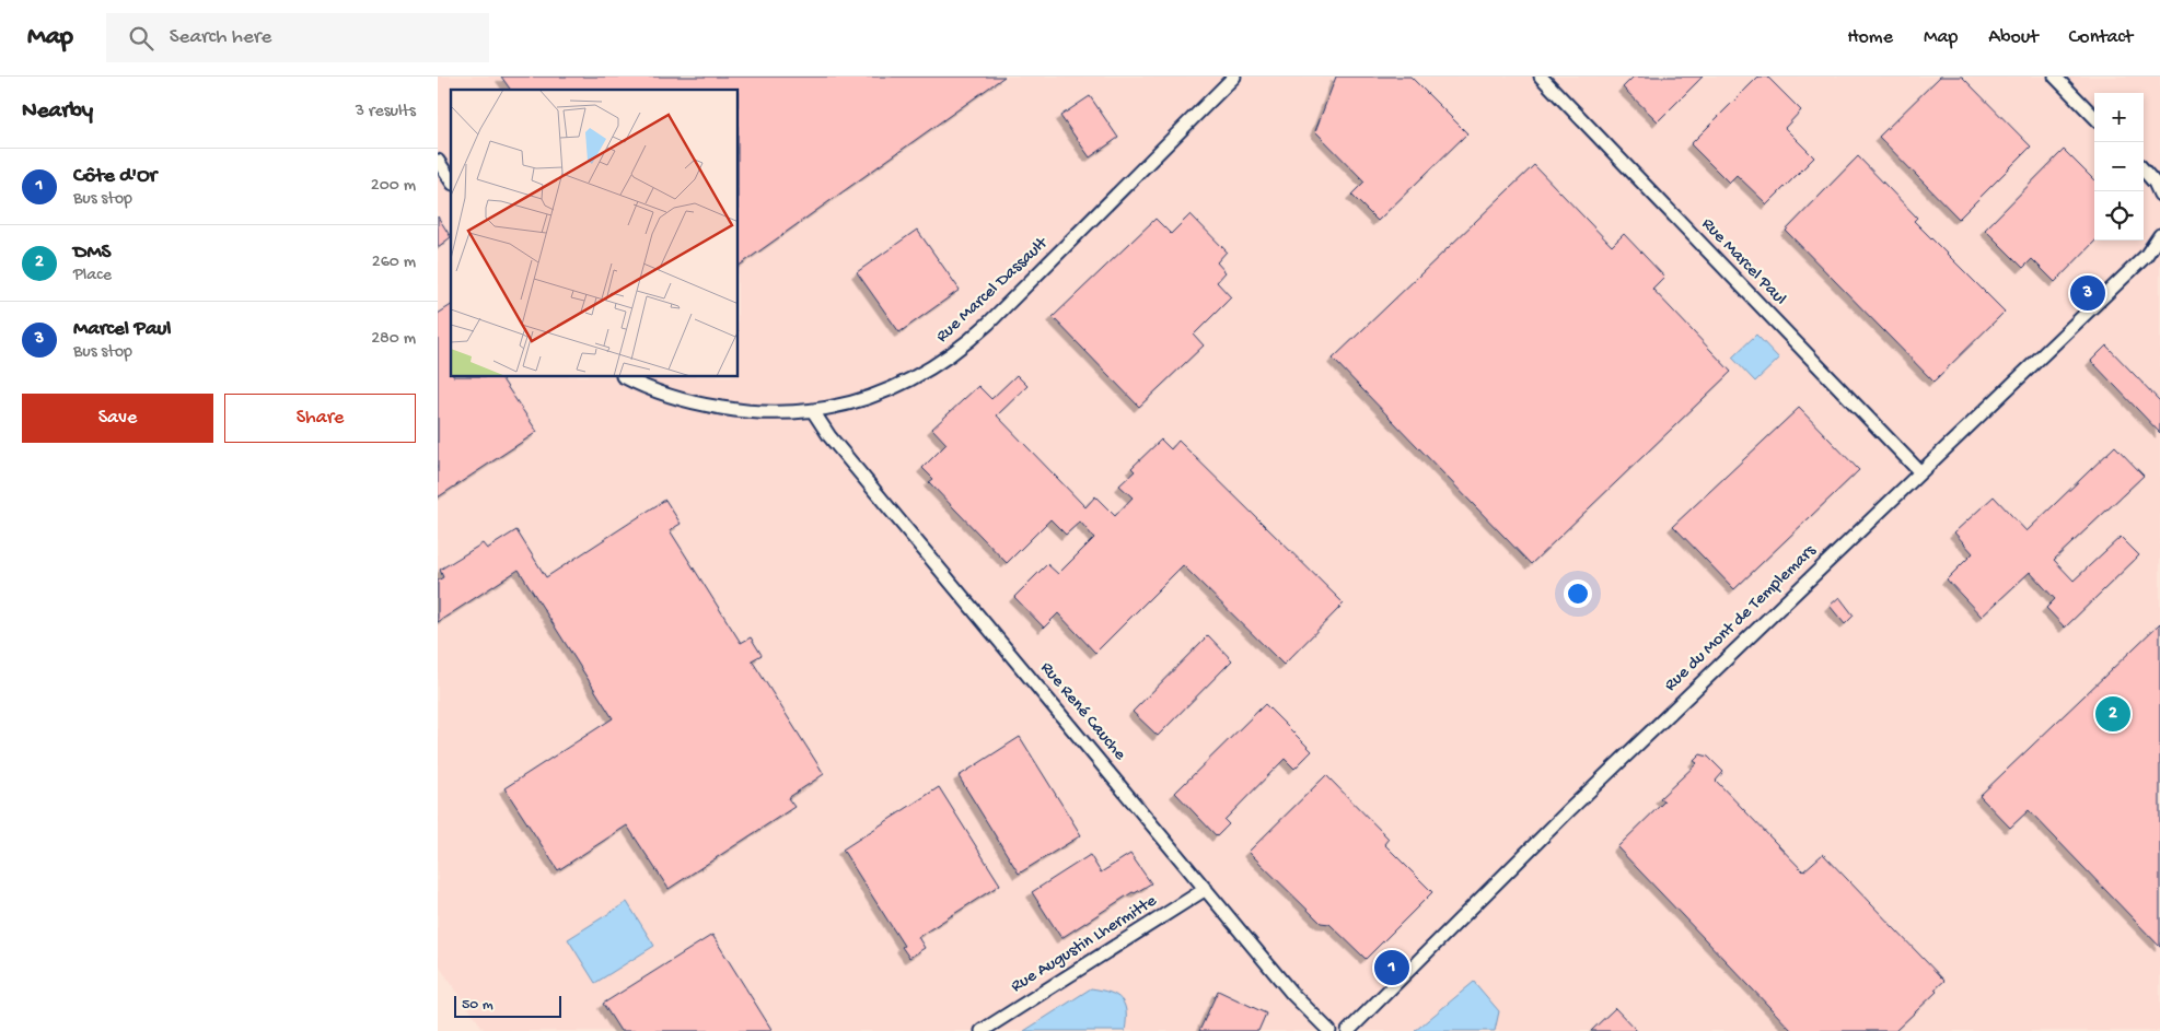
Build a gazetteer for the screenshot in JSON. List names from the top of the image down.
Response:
{
  "streets": {
    "street": [
      "Rue Marcel Paul",
      "Rue Marcel Dassault",
      "Rue du Mont de Templemars",
      "Rue René Cauche",
      "Rue Augustin Lhermitte"
    ]
  },
  "crossings": [
    ["Rue Marcel Paul", "Rue du Mont de Templemars"],
    ["Rue Marcel Dassault", "Rue René Cauche"],
    ["Rue René Cauche", "Rue Augustin Lhermitte"]
  ],
  "scale_bar": "50 m",
  "page": {
    "header": "Map",
    "search": "Search here",
    "nav": [
      "Home",
      "Map",
      "About",
      "Contact"
    ],
    "heading": ["Nearby", "3 results"],
    "map_buttons": ["+", "−"],
    "list": [
      {
        "mark": "1",
        "name": "Côte d'Or",
        "note": "Bus stop",
        "value": "200 m"
      },
      {
        "mark": "2",
        "name": "DMS",
        "note": "Place",
        "value": "260 m"
      },
      {
        "mark": "3",
        "name": "Marcel Paul",
        "note": "Bus stop",
        "value": "280 m"
      }
    ],
    "pins": ["3", "2", "1"],
    "buttons": ["Save", "Share"],
    "scale": "50 m"
  }
}
